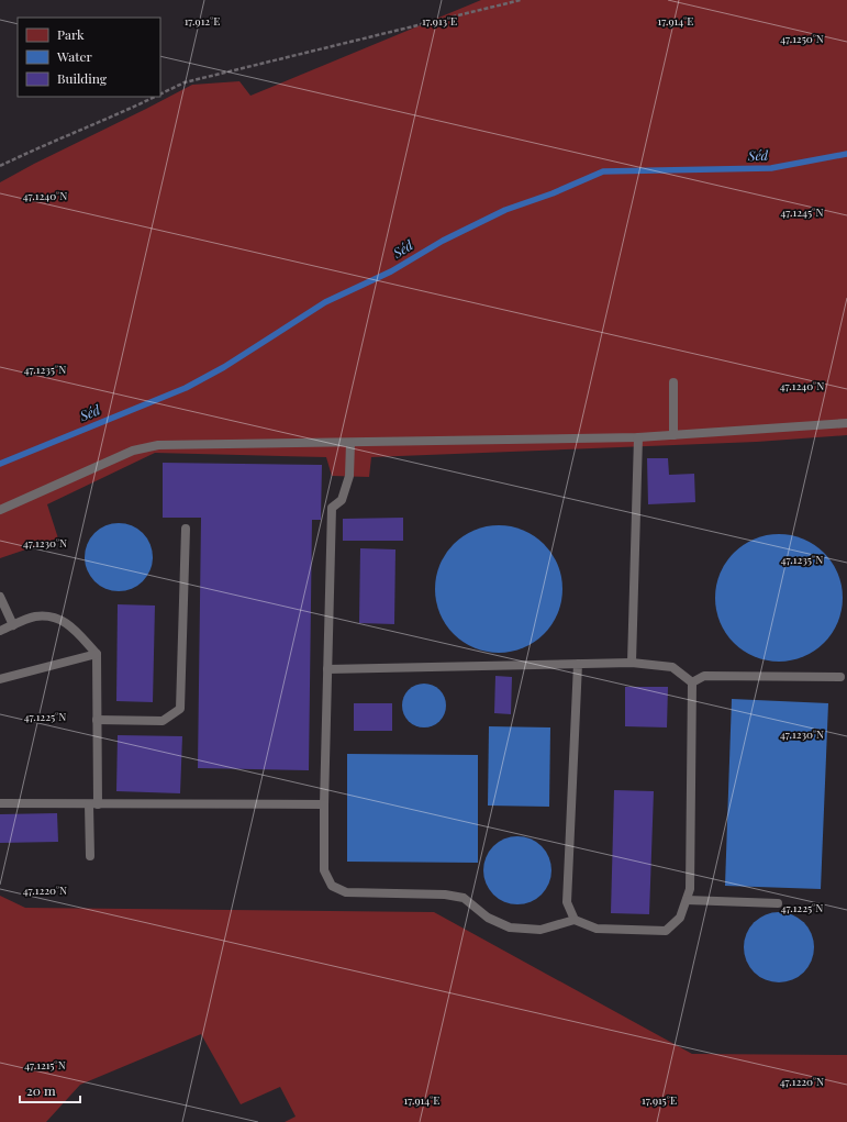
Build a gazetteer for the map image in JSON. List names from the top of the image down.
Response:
{
  "water": ["Séd"],
  "legend": ["Park", "Water", "Building"],
  "scale_bar": "20 m",
  "coordinates": [
    "17.912°E",
    "17.913°E",
    "17.914°E",
    "47.1250°N",
    "47.1240°N",
    "47.1245°N",
    "47.1235°N",
    "47.1230°N",
    "47.1225°N",
    "47.1220°N",
    "47.1215°N",
    "17.915°E"
  ]
}
